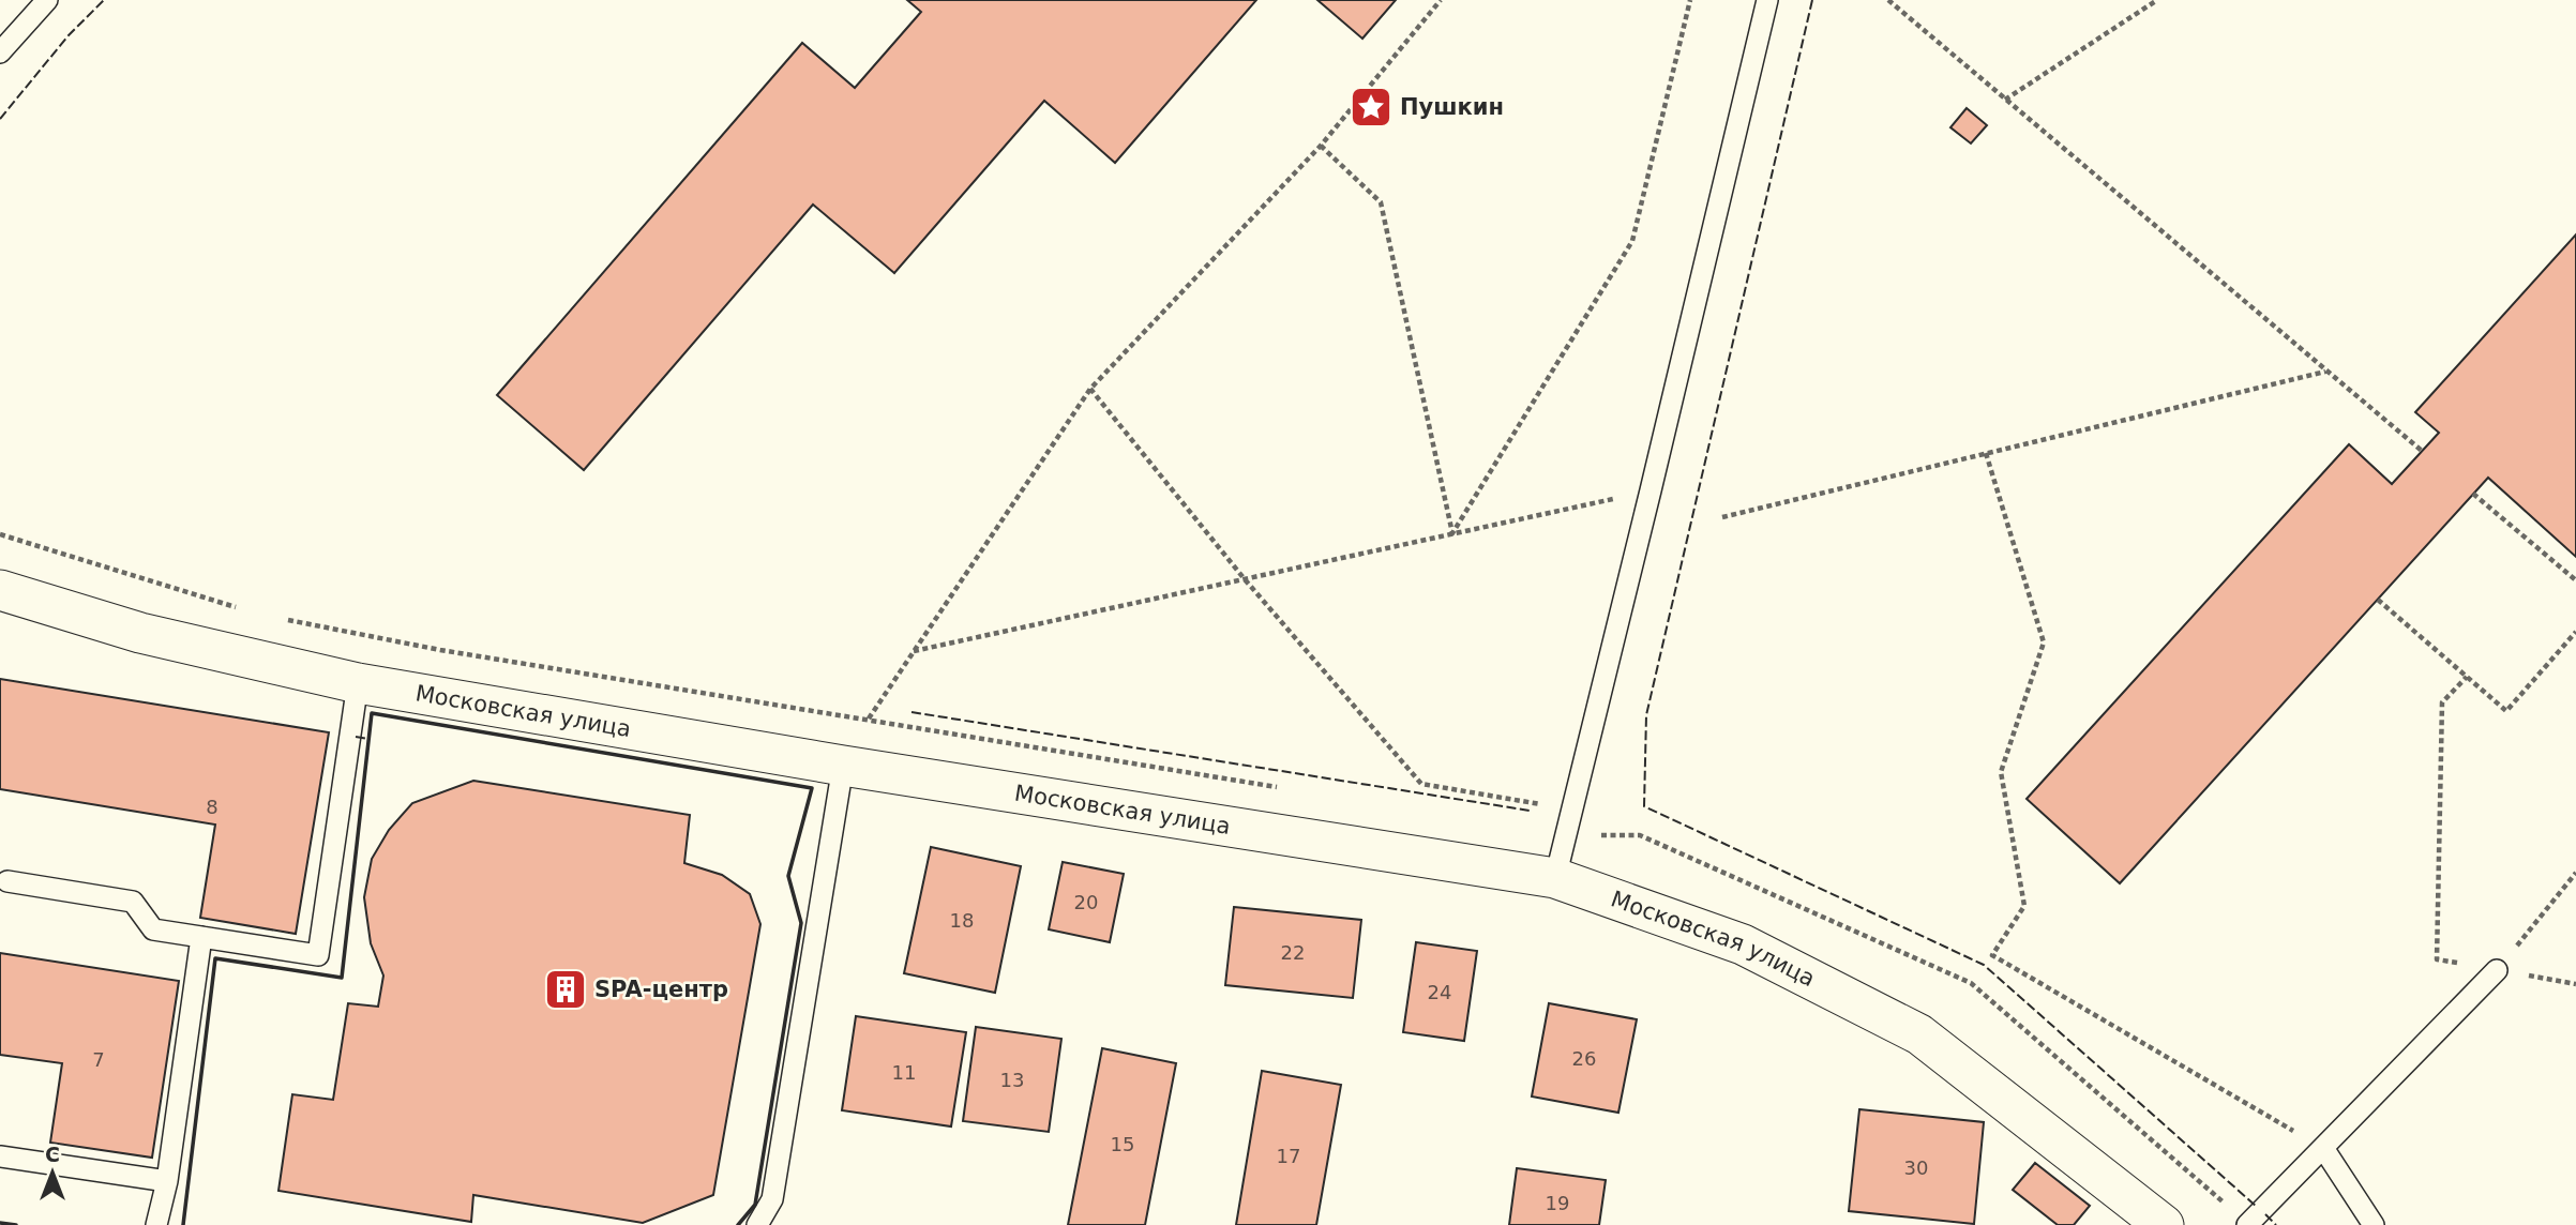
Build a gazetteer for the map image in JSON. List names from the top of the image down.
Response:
{
  "streets": {
    "street": ["Московская улица"]
  },
  "places": {
    "place": ["Пушкин"],
    "building": ["SPA-центр"]
  },
  "house_numbers": [
    "8",
    "20",
    "18",
    "22",
    "24",
    "26",
    "7",
    "11",
    "13",
    "15",
    "17",
    "30",
    "19"
  ],
  "north": "top"
}
